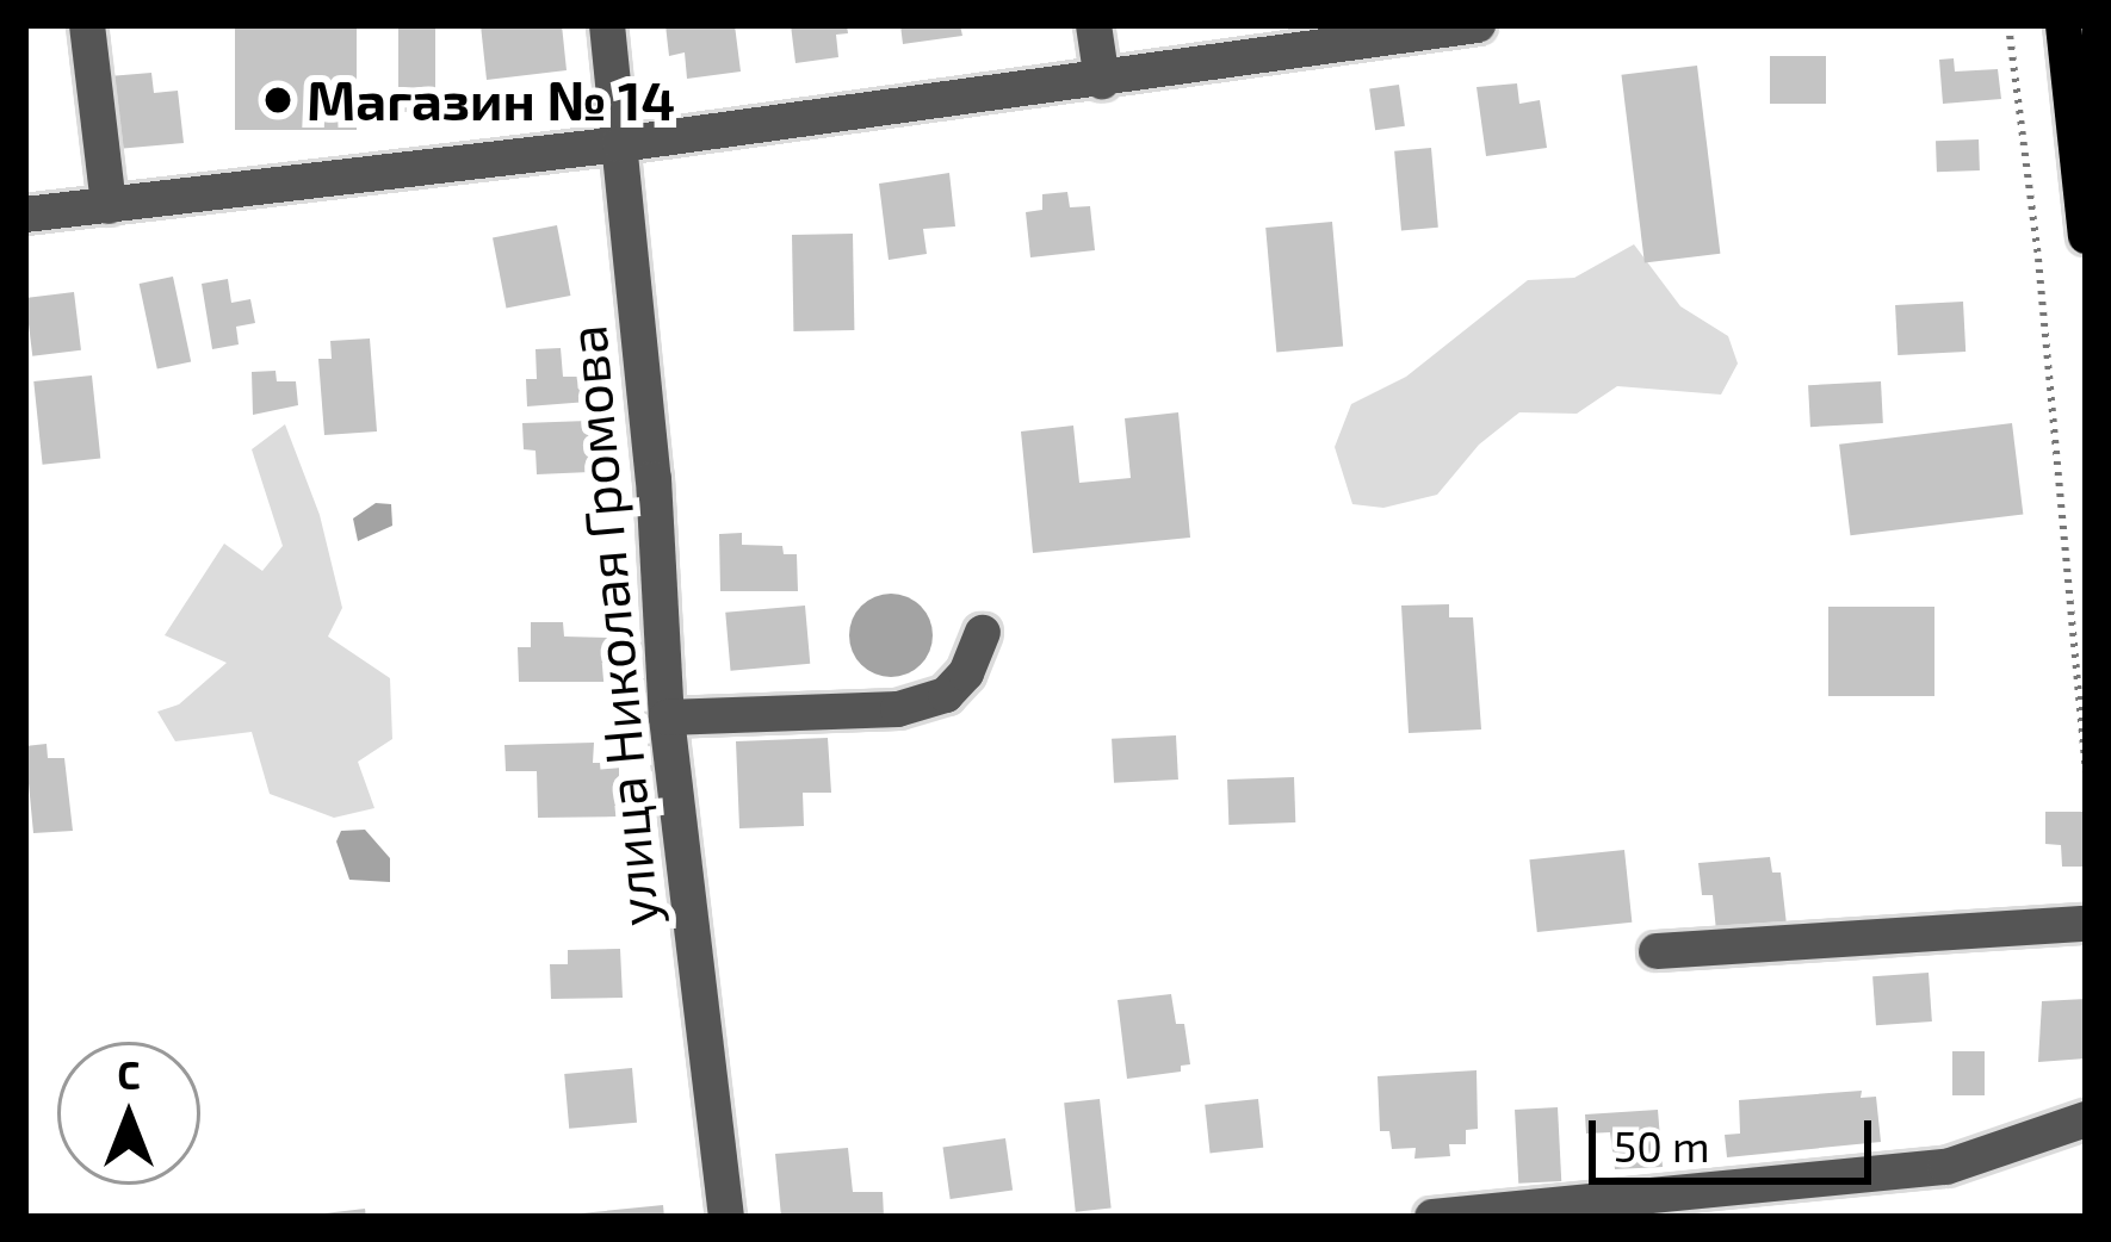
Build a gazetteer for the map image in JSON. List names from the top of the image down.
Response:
{
  "streets": {
    "street": ["улица Николая Громова"]
  },
  "places": ["Магазин № 14"],
  "scale_bar": "50 m",
  "north": "top"
}
